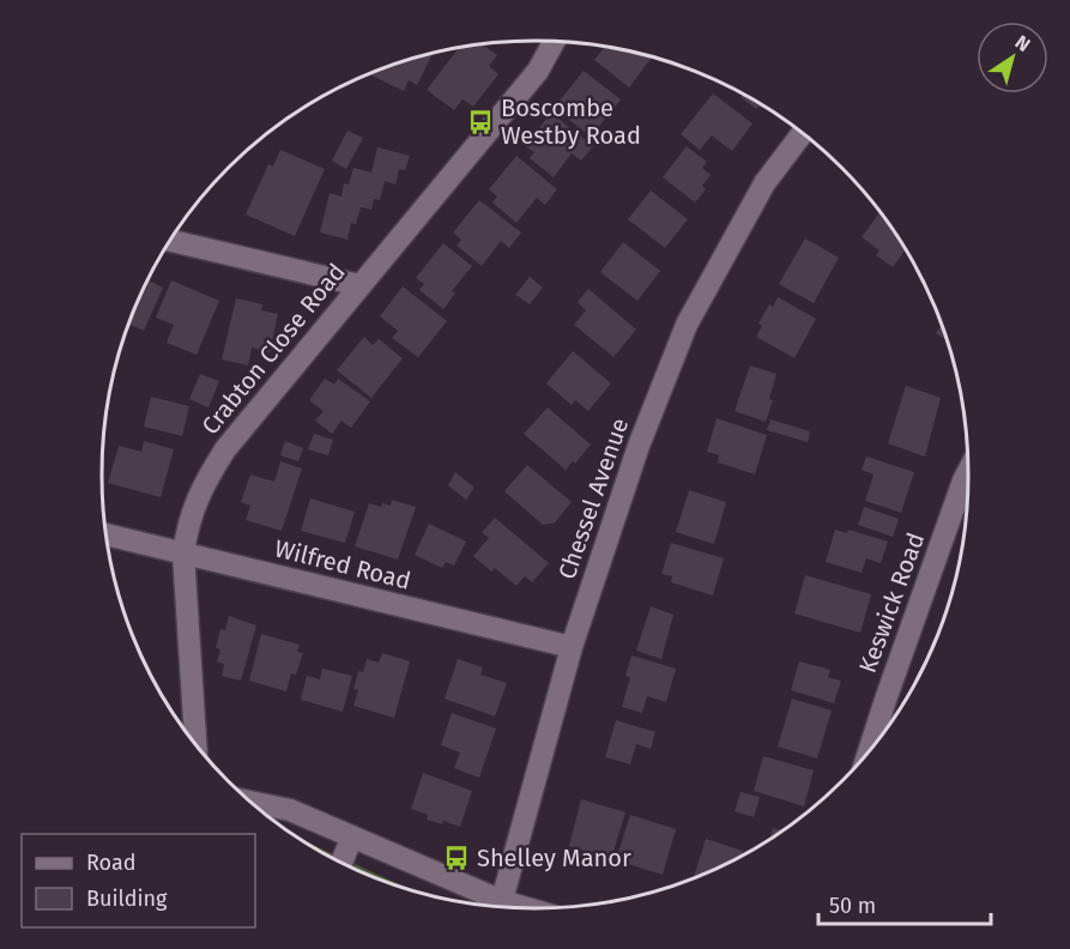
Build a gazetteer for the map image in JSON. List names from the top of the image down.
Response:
{
  "streets": {
    "street": [
      "Crabton Close Road",
      "Chessel Avenue",
      "Wilfred Road",
      "Keswick Road"
    ]
  },
  "crossings": [
    ["Crabton Close Road", "Wilfred Road"],
    ["Chessel Avenue", "Wilfred Road"]
  ],
  "places": {
    "bus stop": ["Boscombe Westby Road", "Shelley Manor"]
  },
  "legend": ["Road", "Building"],
  "scale_bar": "50 m",
  "north": "top right"
}
